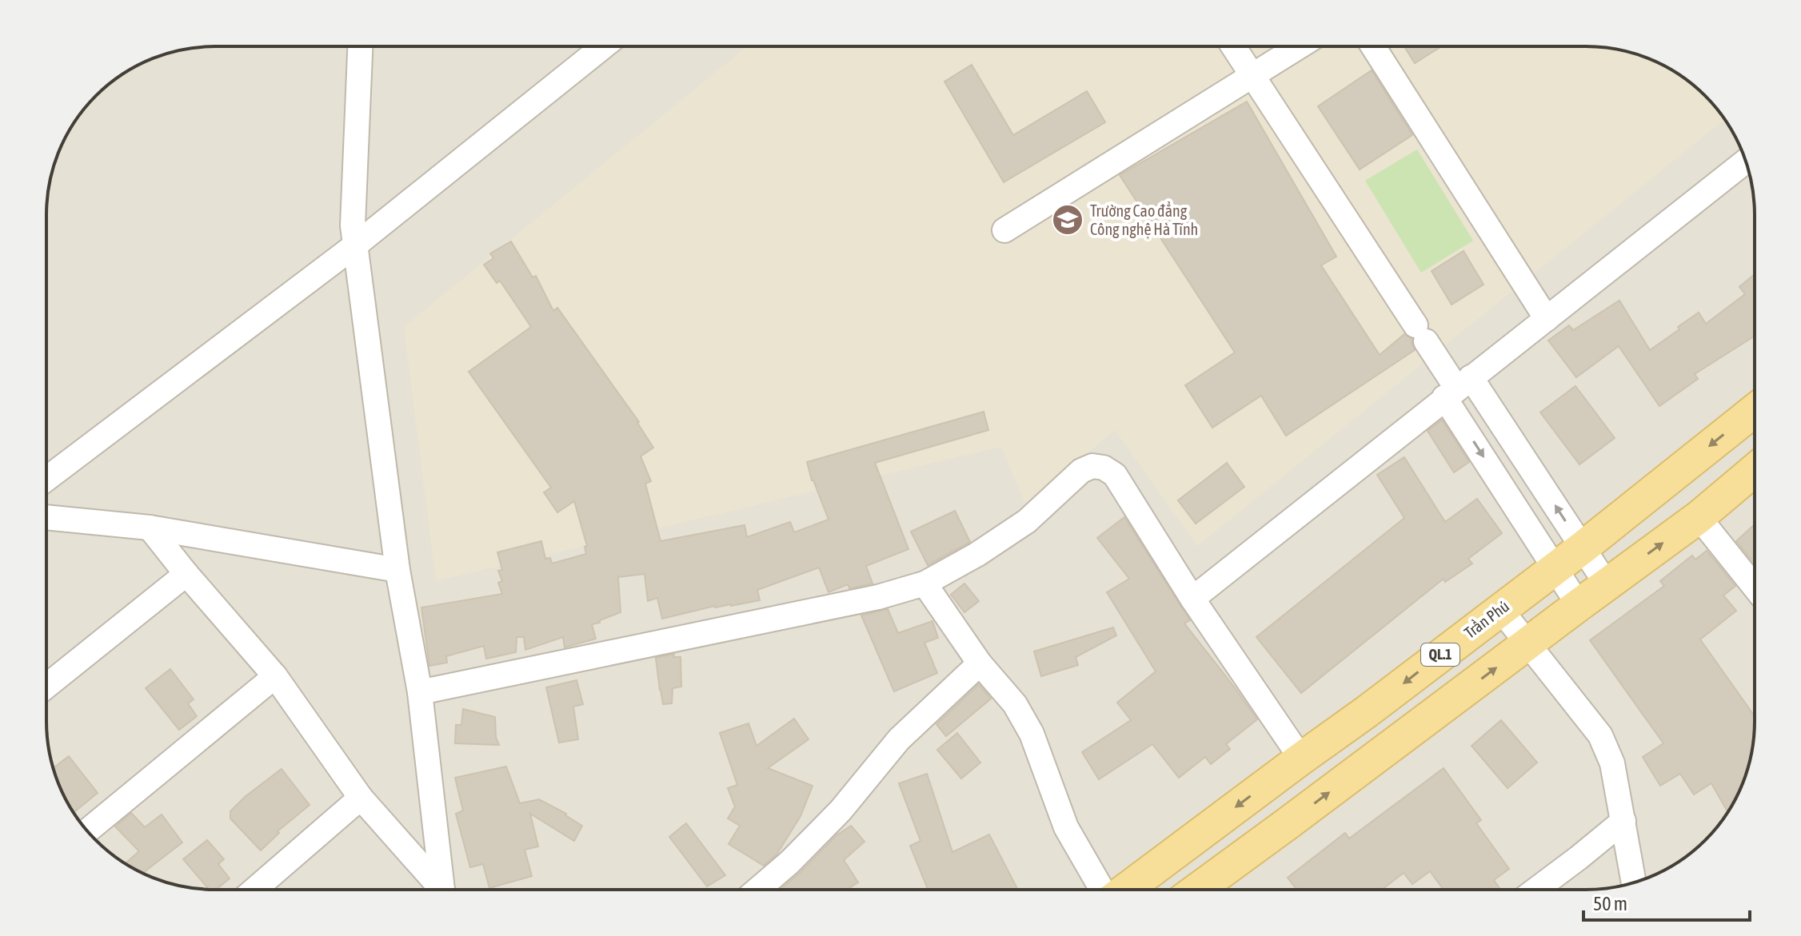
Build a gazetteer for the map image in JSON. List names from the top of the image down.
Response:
{
  "streets": {
    "main road": ["Trần Phú", "QL.1"]
  },
  "places": {
    "school or university": ["Trường Cao đẳng Công nghệ Hà Tĩnh"]
  },
  "scale_bar": "50 m"
}
